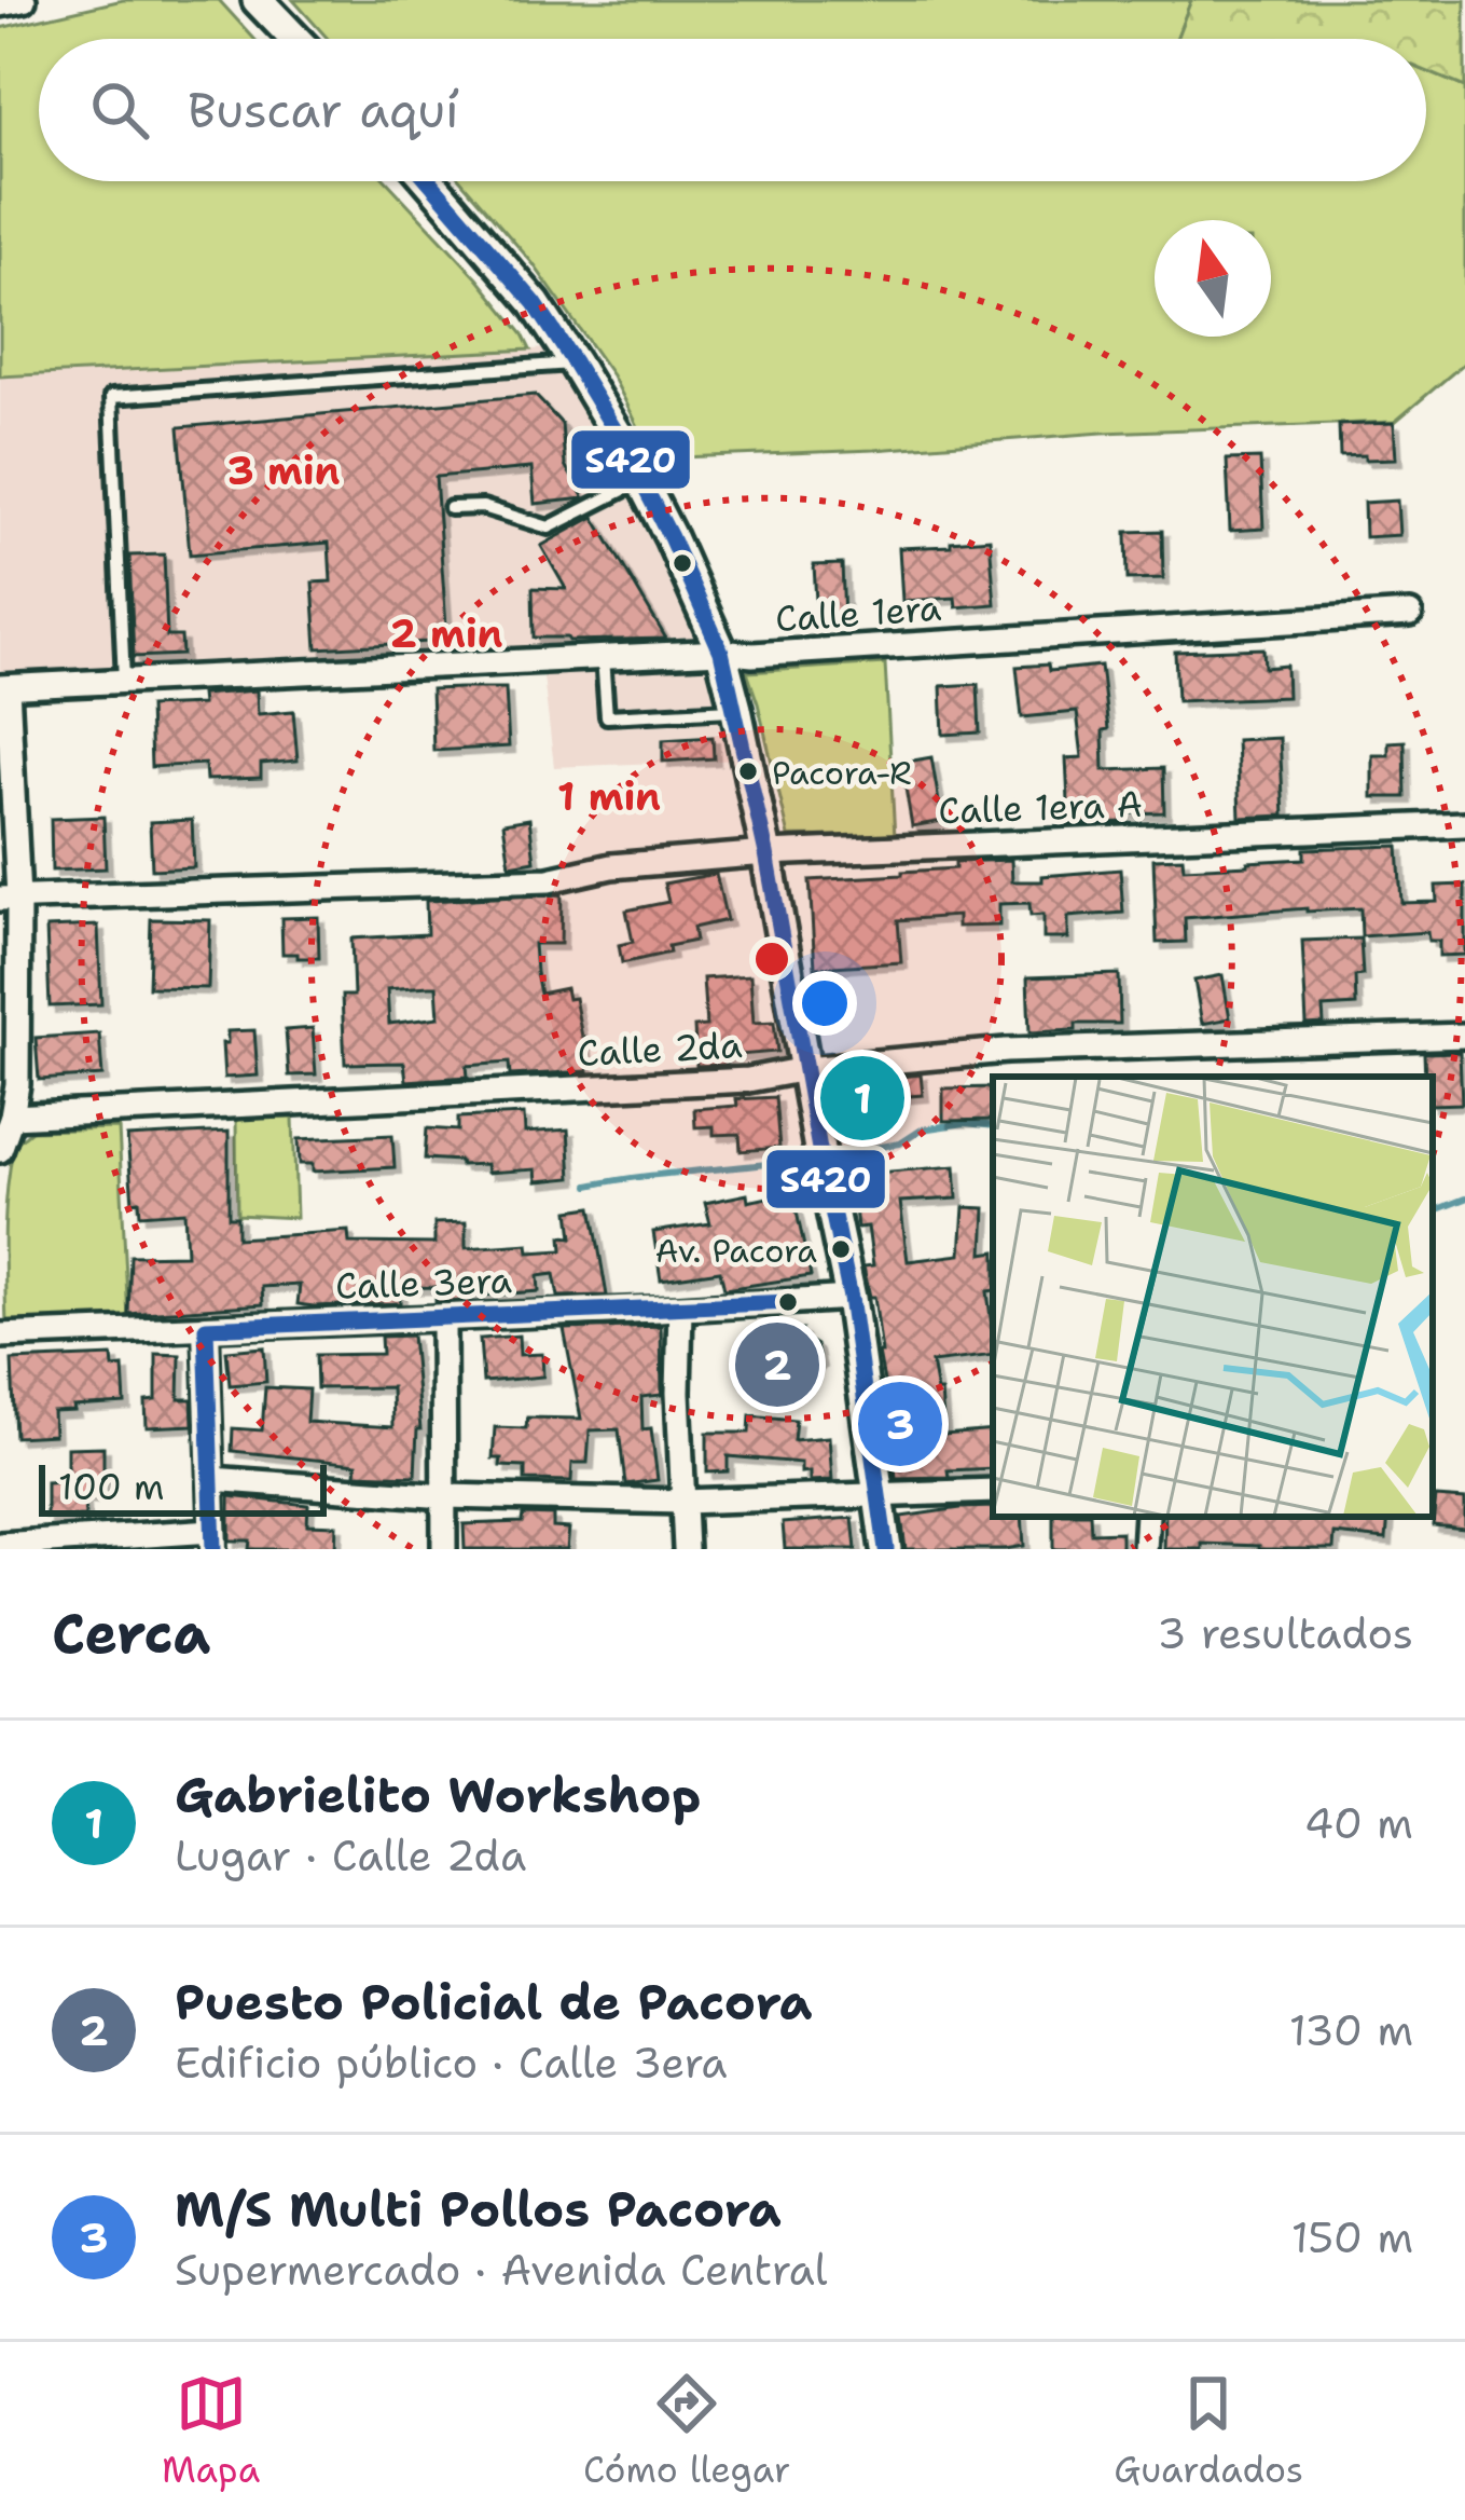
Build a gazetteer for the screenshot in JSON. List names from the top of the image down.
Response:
{
  "streets": {
    "street": [
      "Calle 1era",
      "Calle 1era A",
      "Calle 2da",
      "Calle 3era"
    ]
  },
  "places": ["Pacora-R", "Av. Pacora"],
  "lines": ["transit line S420"],
  "scale_bar": "100 m",
  "north": "top",
  "page": {
    "search": "Buscar aquí",
    "pins": ["1", "2", "3"],
    "scale": "100 m",
    "heading": ["Cerca", "3 resultados"],
    "list": [
      {
        "mark": "1",
        "name": "Gabrielito Workshop",
        "note": "Lugar · Calle 2da",
        "value": "40 m"
      },
      {
        "mark": "2",
        "name": "Puesto Policial de Pacora",
        "note": "Edificio público · Calle 3era",
        "value": "130 m"
      },
      {
        "mark": "3",
        "name": "M/S Multi Pollos Pacora",
        "note": "Supermercado · Avenida Central",
        "value": "150 m"
      }
    ],
    "nav": ["Mapa", "Cómo llegar", "Guardados"]
  },
  "rings": ["3 min", "2 min", "1 min"]
}
